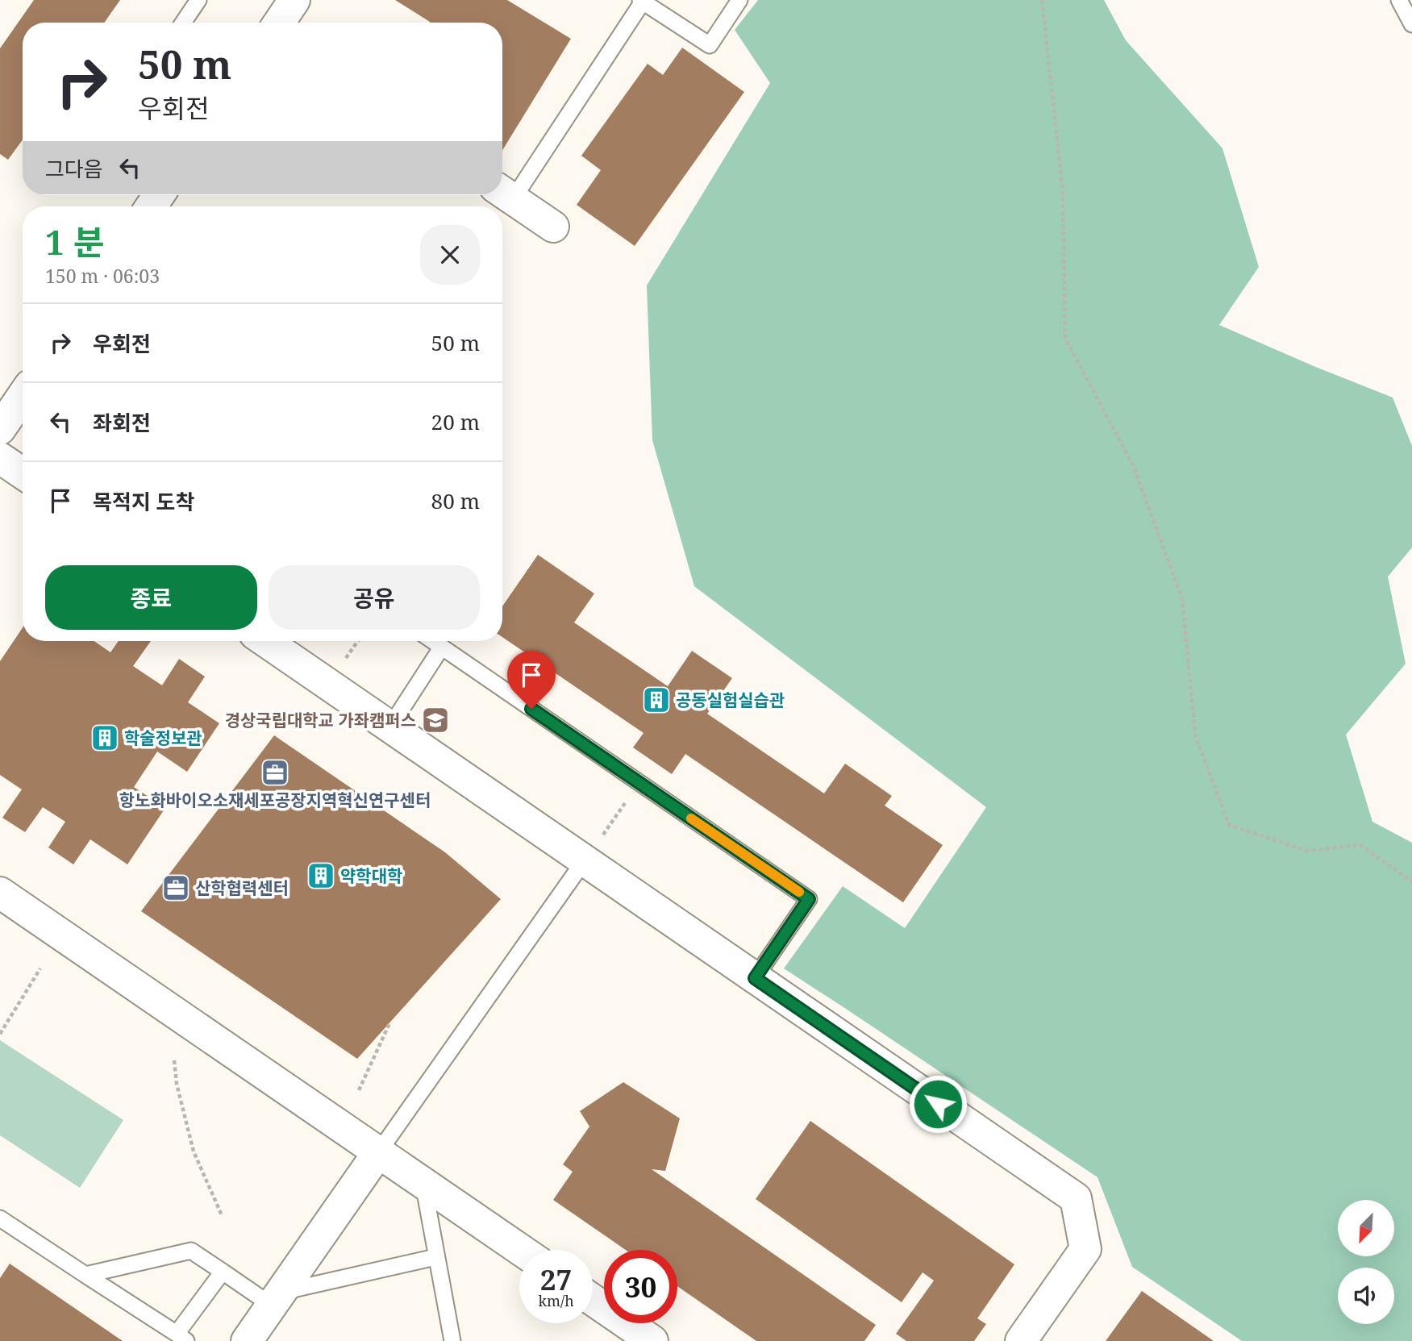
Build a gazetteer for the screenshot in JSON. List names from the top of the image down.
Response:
{
  "places": {
    "building": ["공동실험실습관", "학술정보관", "약학대학"],
    "school or university": ["경상국립대학교 가좌캠퍼스"],
    "office": ["항노화바이오소재세포공장지역혁신연구센터", "산학협력센터"]
  },
  "north": "bottom left",
  "page": {
    "turn": ["50 m", "우회전"],
    "then": "그다음",
    "heading": ["1 분", "150 m · 06:03"],
    "list": [
      {
        "name": "우회전",
        "value": "50 m"
      },
      {
        "name": "좌회전",
        "value": "20 m"
      },
      {
        "name": "목적지 도착",
        "value": "80 m"
      }
    ],
    "buttons": ["종료", "공유"],
    "speed": "27 km/h",
    "limit": "30"
  }
}
